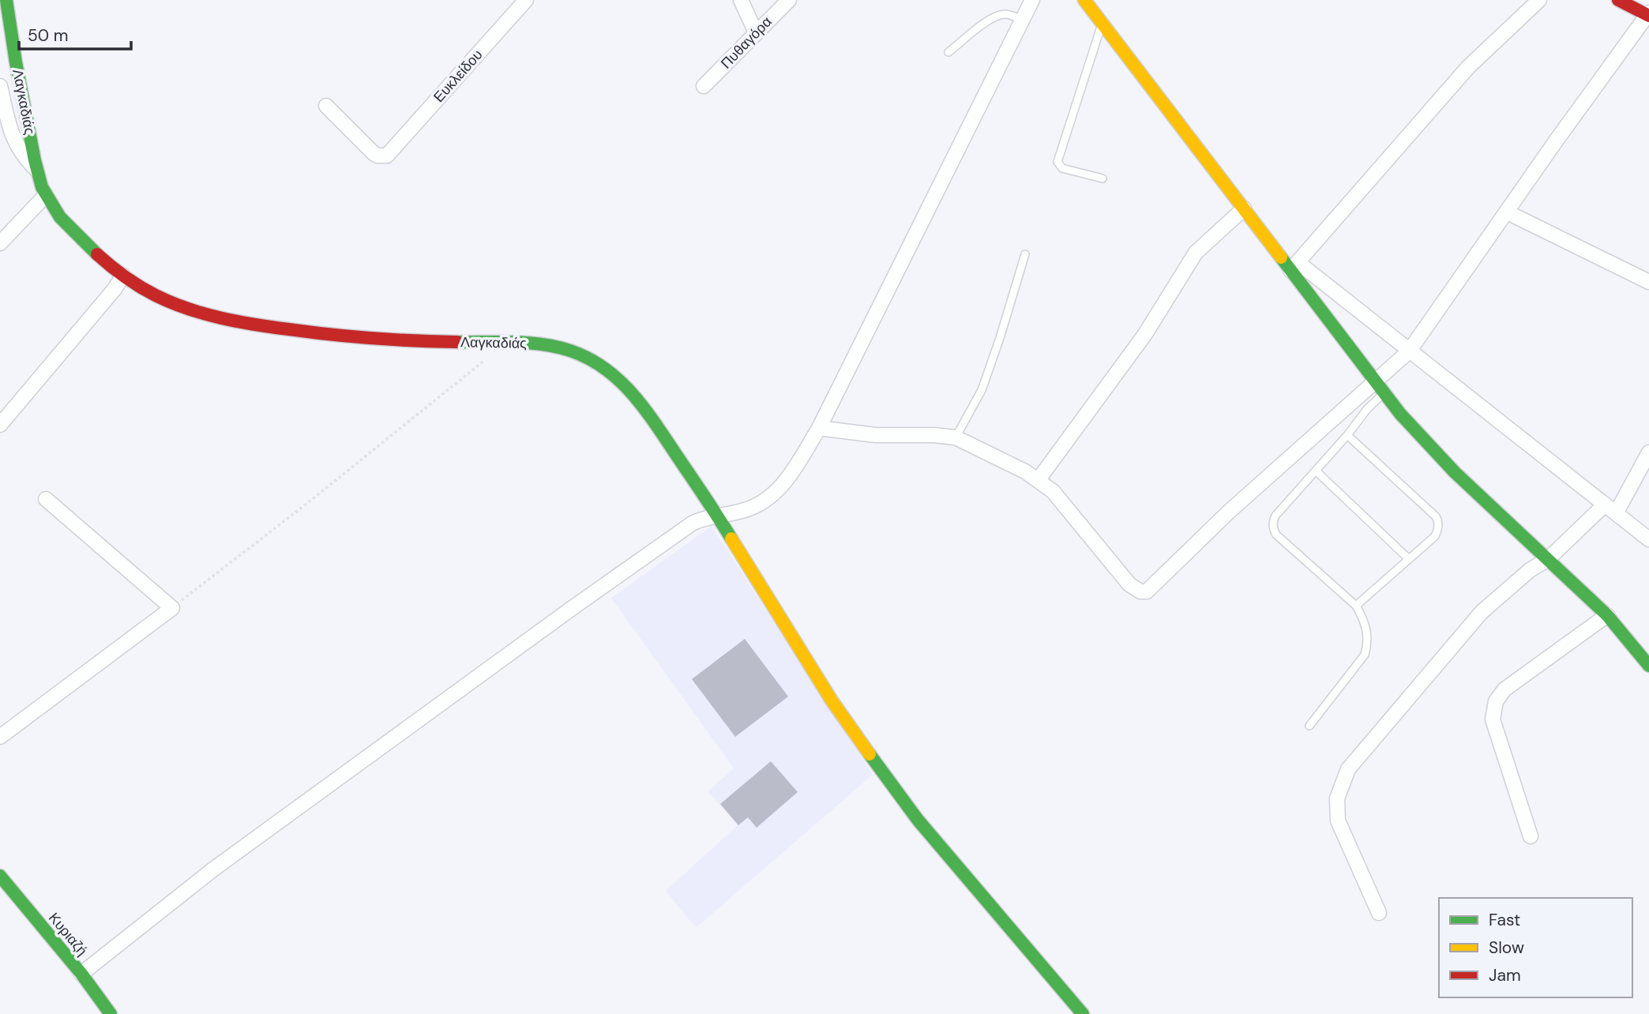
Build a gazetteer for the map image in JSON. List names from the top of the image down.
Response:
{
  "streets": {
    "street": [
      "Πυθαγόρα",
      "Ευκλείδου",
      "Λαγκαδιάς",
      "Κυριαζή"
    ]
  },
  "legend": ["Fast", "Slow", "Jam"],
  "scale_bar": "50 m"
}
